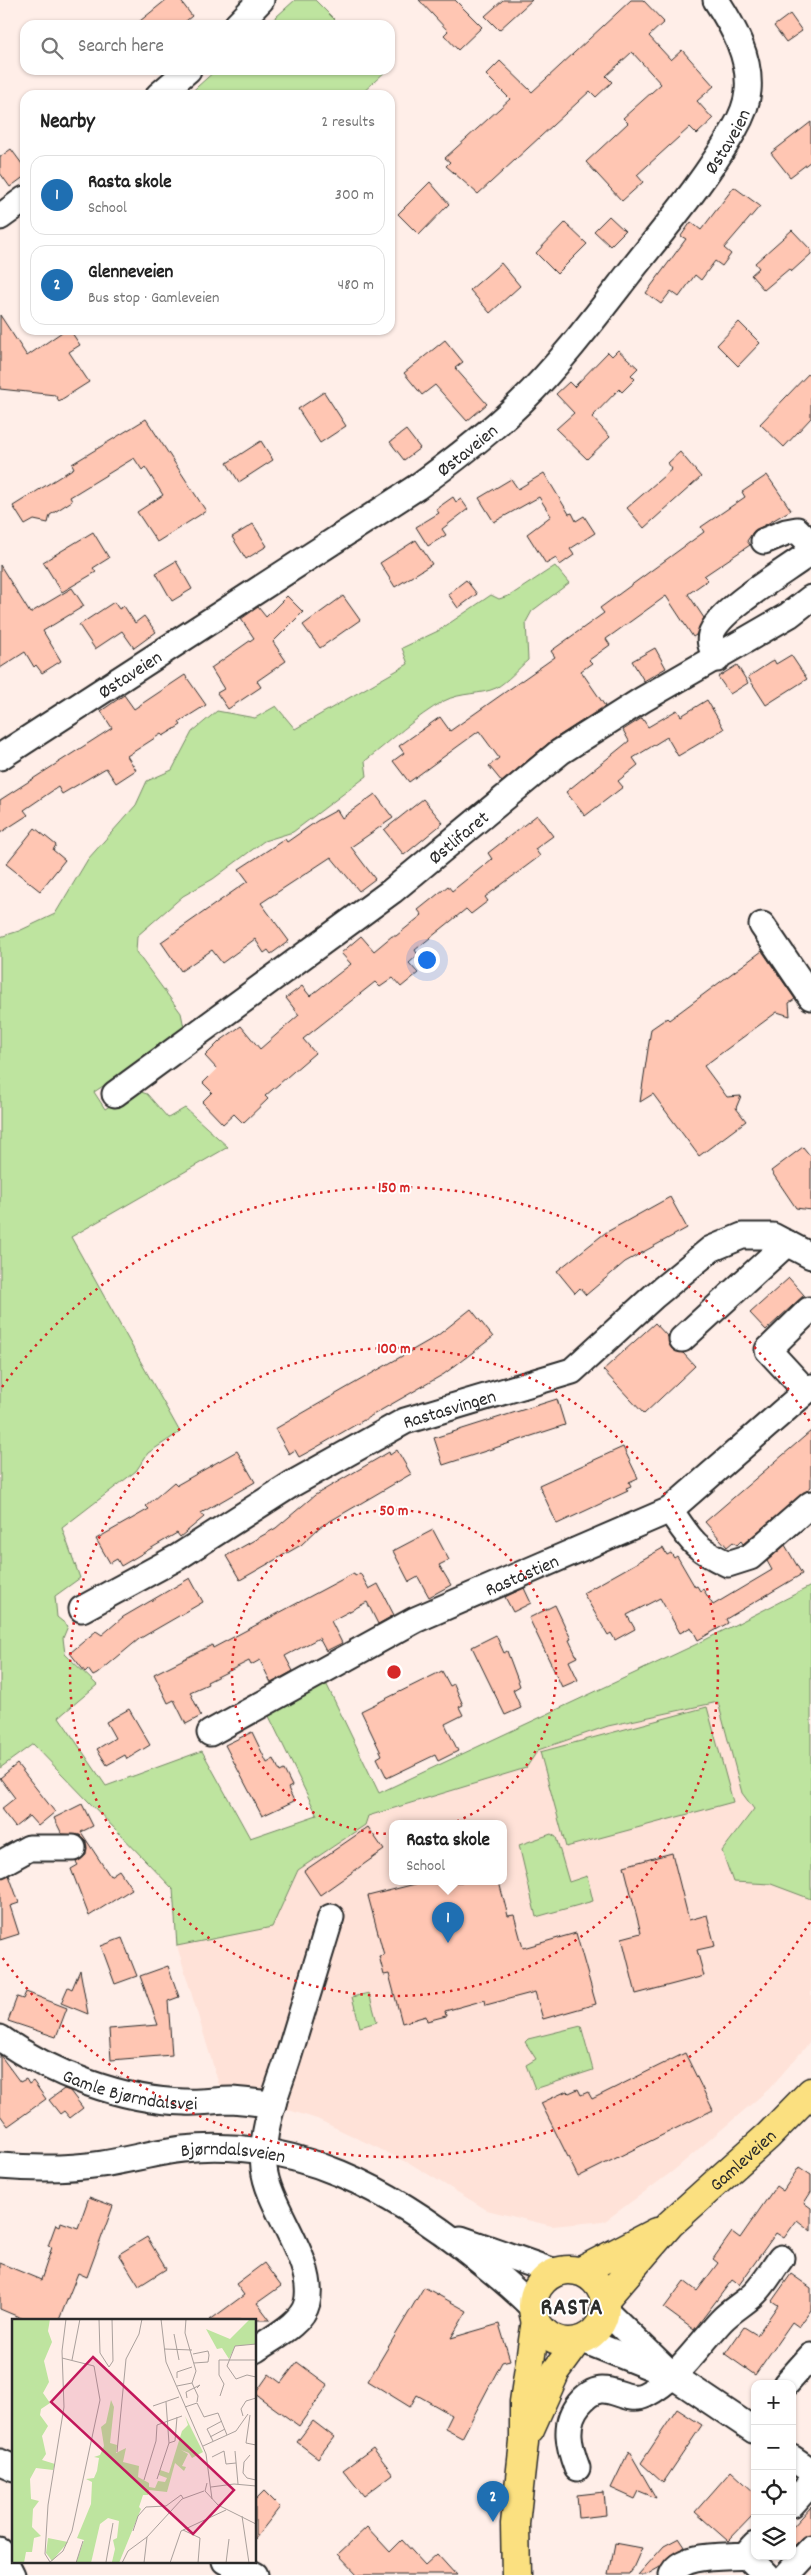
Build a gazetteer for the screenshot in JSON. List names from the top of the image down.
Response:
{
  "streets": {
    "main road": ["Gamleveien"],
    "street": [
      "Østaveien",
      "Østlifaret",
      "Rastasvingen",
      "Rastastien",
      "Gamle Bjørndalsvei",
      "Bjørndalsveien"
    ]
  },
  "crossings": [
    ["Bjørndalsveien", "Gamleveien"]
  ],
  "districts": ["RASTA"],
  "page": {
    "search": "Search here",
    "heading": ["Nearby", "2 results"],
    "list": [
      {
        "mark": "1",
        "name": "Rasta skole",
        "note": "School",
        "value": "300 m"
      },
      {
        "mark": "2",
        "name": "Glenneveien",
        "note": "Bus stop · Gamleveien",
        "value": "480 m"
      }
    ],
    "popup": ["Rasta skole", "School"],
    "pins": ["1", "2"],
    "map_buttons": ["+", "−"]
  },
  "rings": ["150 m", "100 m", "50 m"]
}
